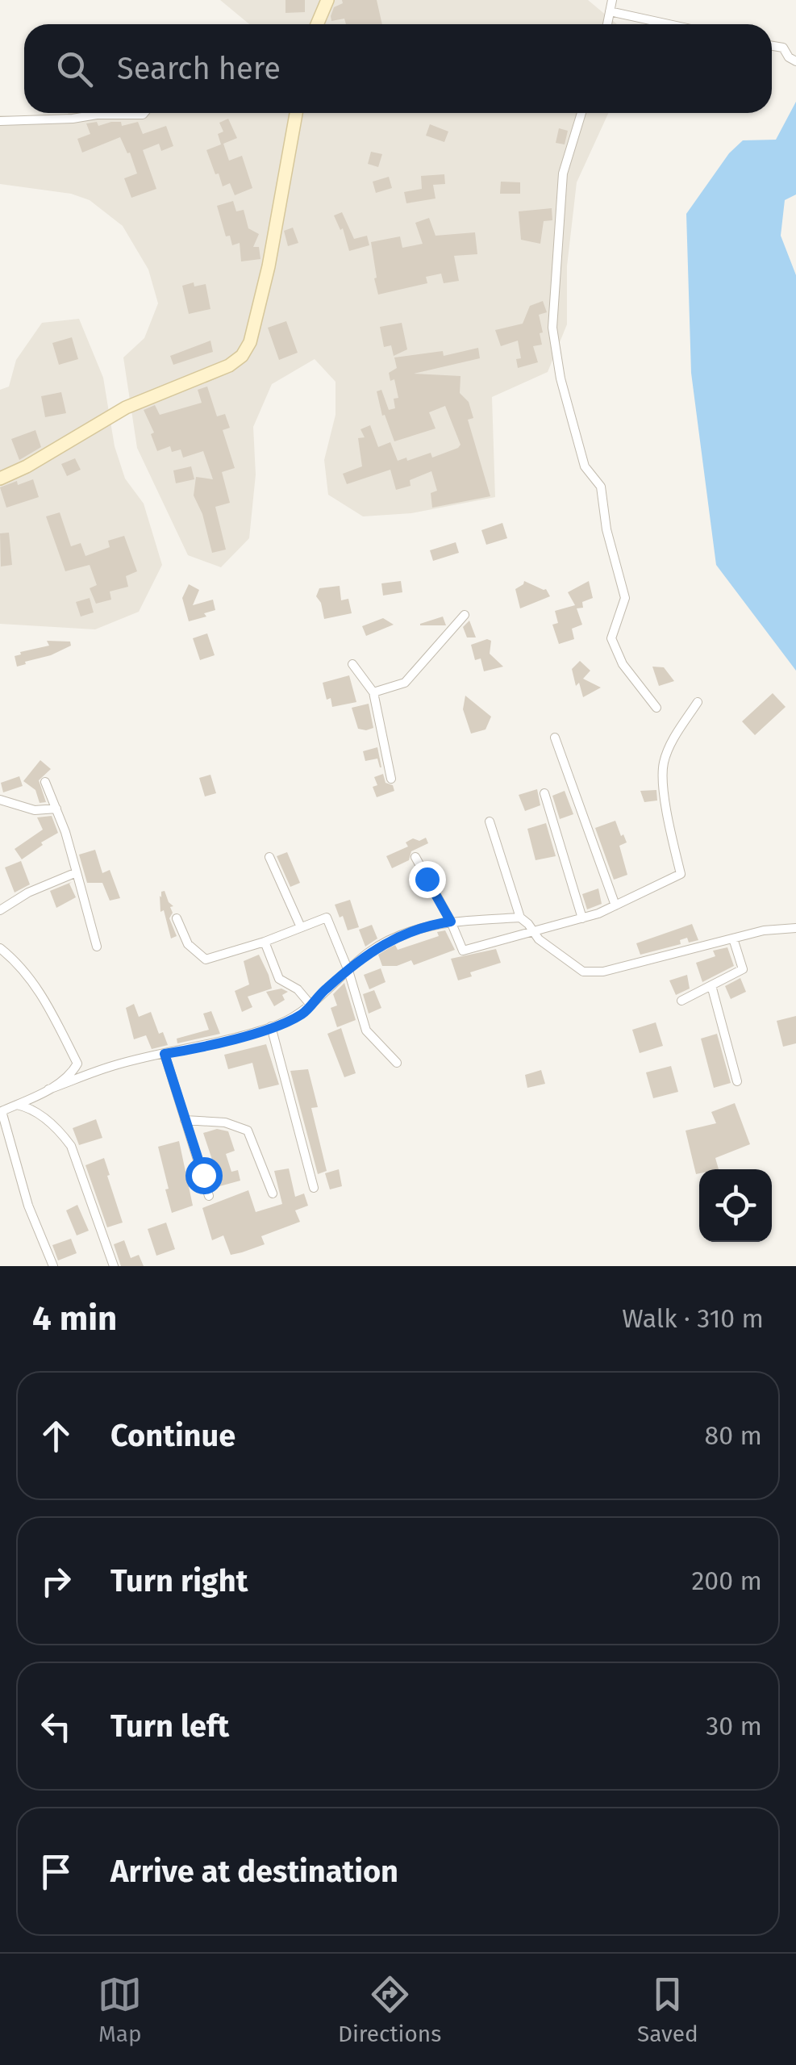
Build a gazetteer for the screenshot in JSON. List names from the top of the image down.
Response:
{
  "page": {
    "search": "Search here",
    "heading": ["4 min", "Walk · 310 m"],
    "list": [
      ["Continue", "80 m"],
      ["Turn right", "200 m"],
      ["Turn left", "30 m"],
      "Arrive at destination"
    ],
    "nav": ["Map", "Directions", "Saved"]
  }
}
